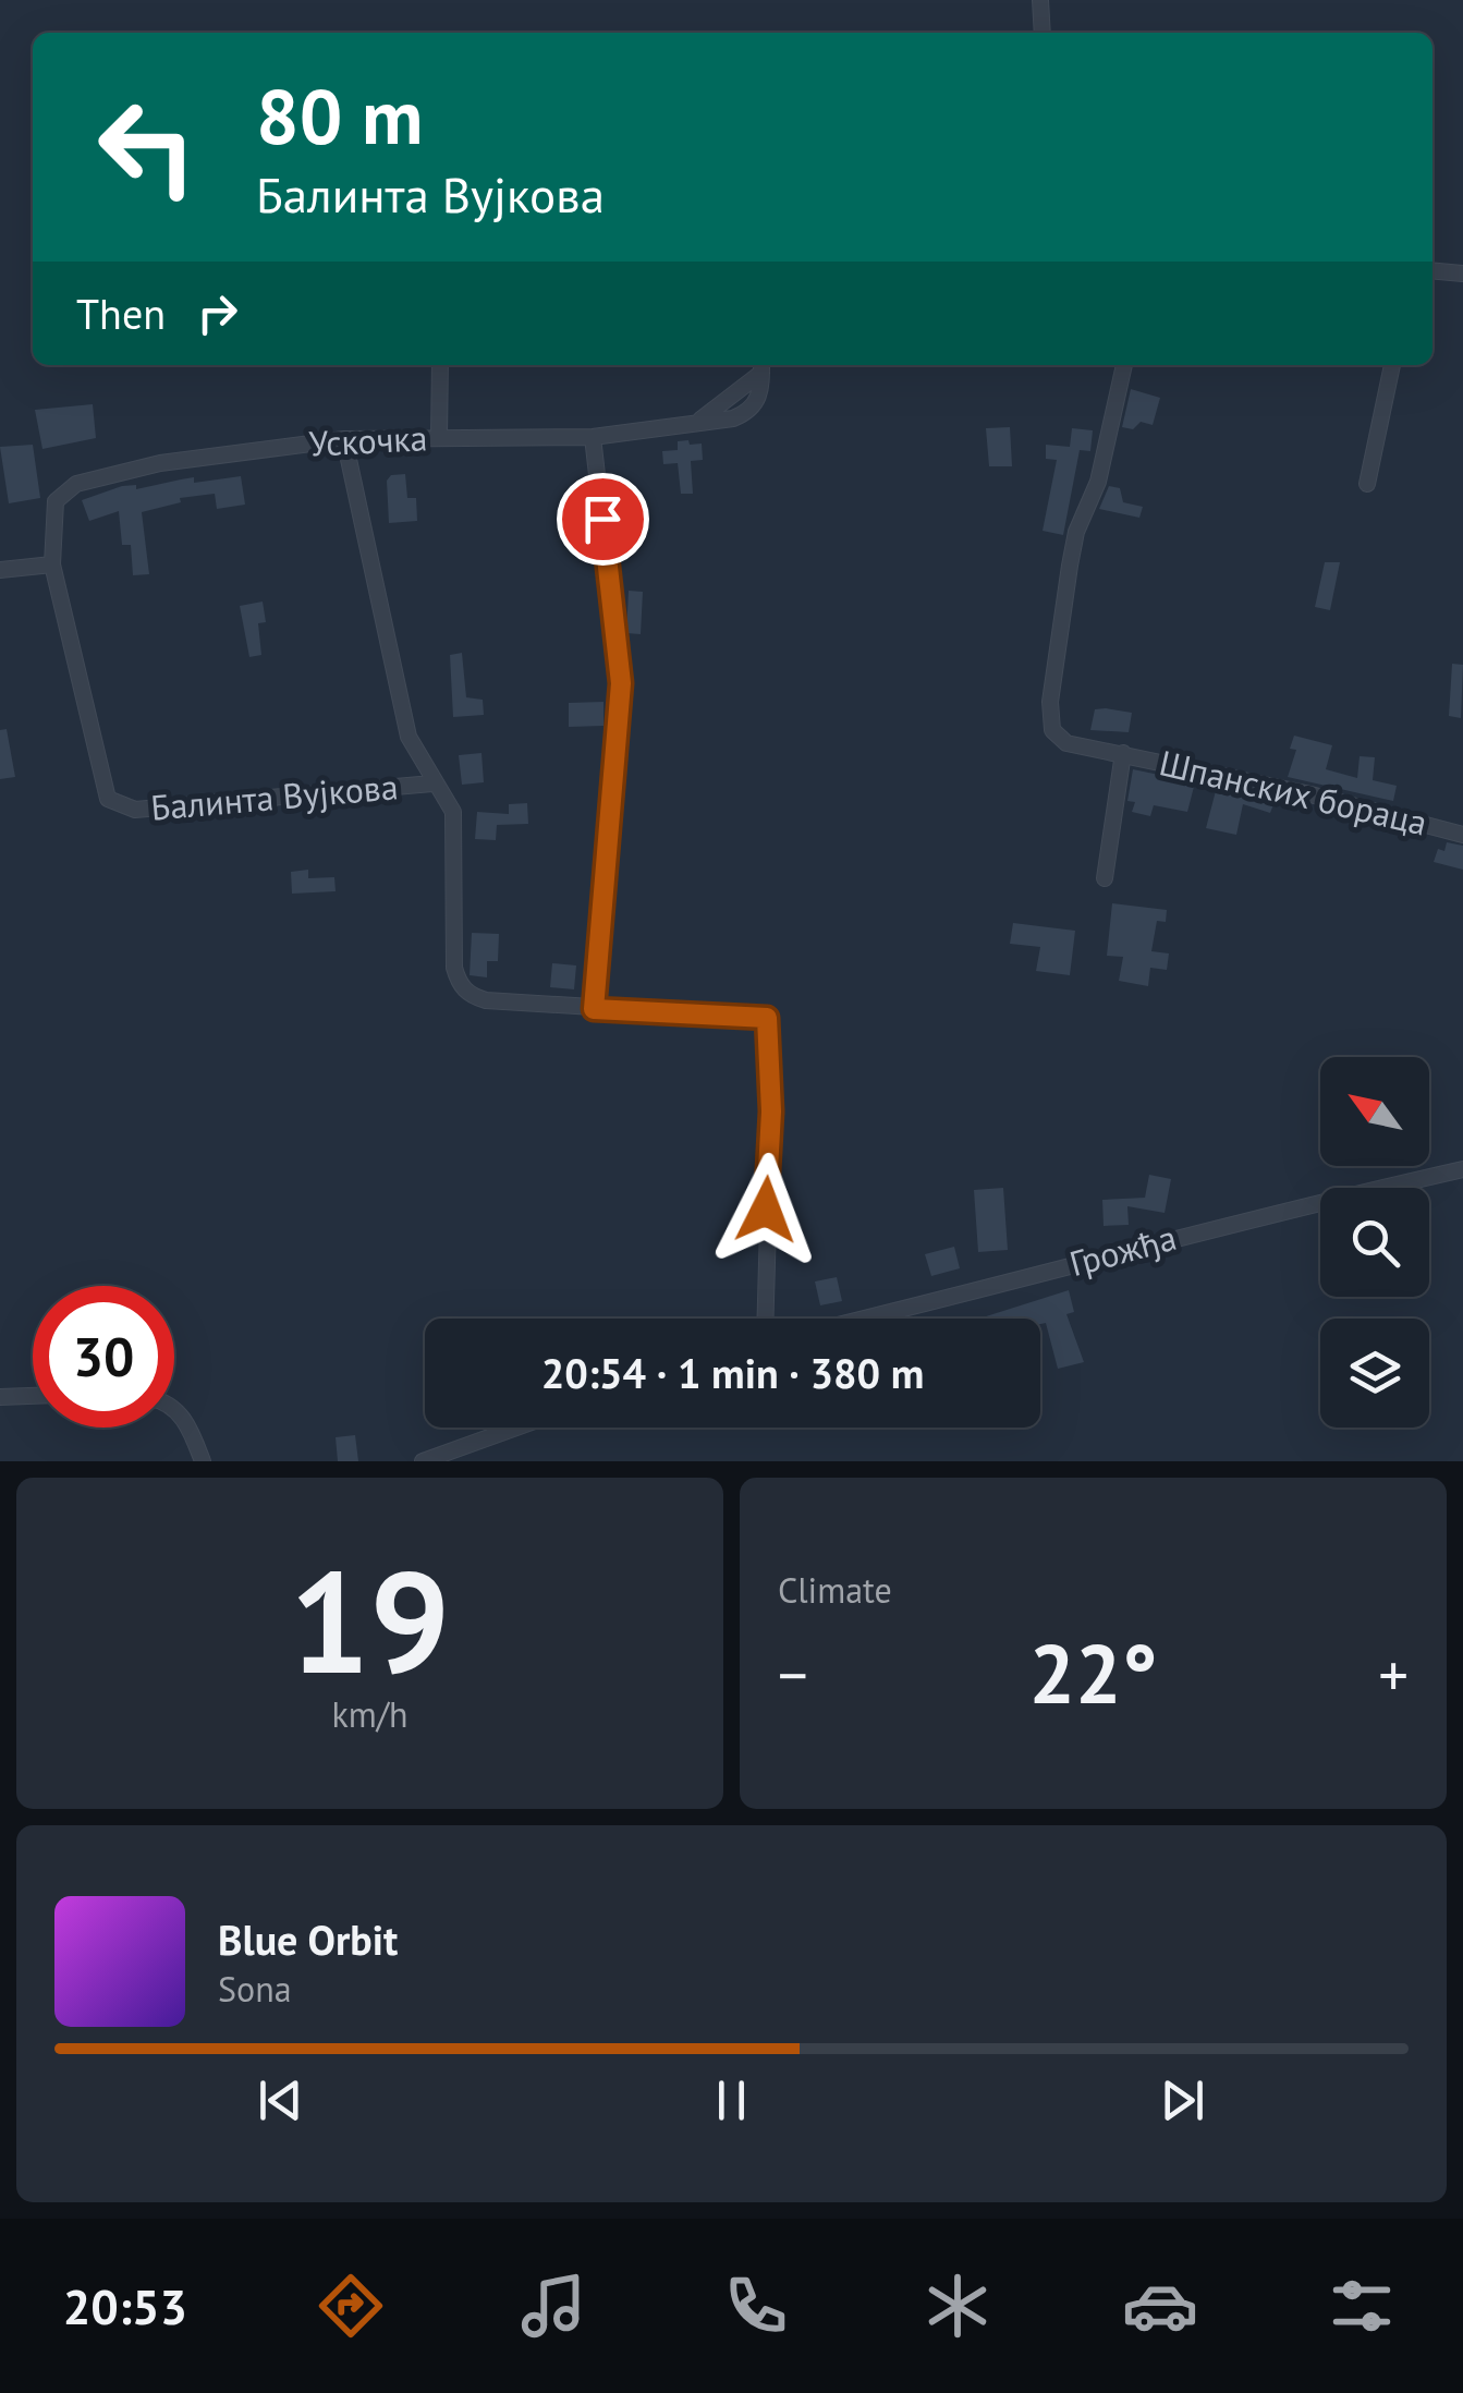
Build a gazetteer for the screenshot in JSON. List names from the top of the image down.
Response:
{
  "streets": {
    "street": [
      "Ускочка",
      "Шпанских бораца",
      "Балинта Вујкова",
      "Грожђа"
    ]
  },
  "crossings": [
    ["Ускочка", "Балинта Вујкова"]
  ],
  "north": "top left",
  "page": {
    "turn": ["80 m", "Балинта Вујкова"],
    "then": "Then",
    "limit": "30",
    "trip": "20:54 · 1 min · 380 m",
    "tile": [
      ["19", "km/h"],
      "Climate"
    ],
    "heat": ["−", "22°", "+"],
    "song": ["Blue Orbit", "Sona"],
    "tabs": "20:53"
  }
}
